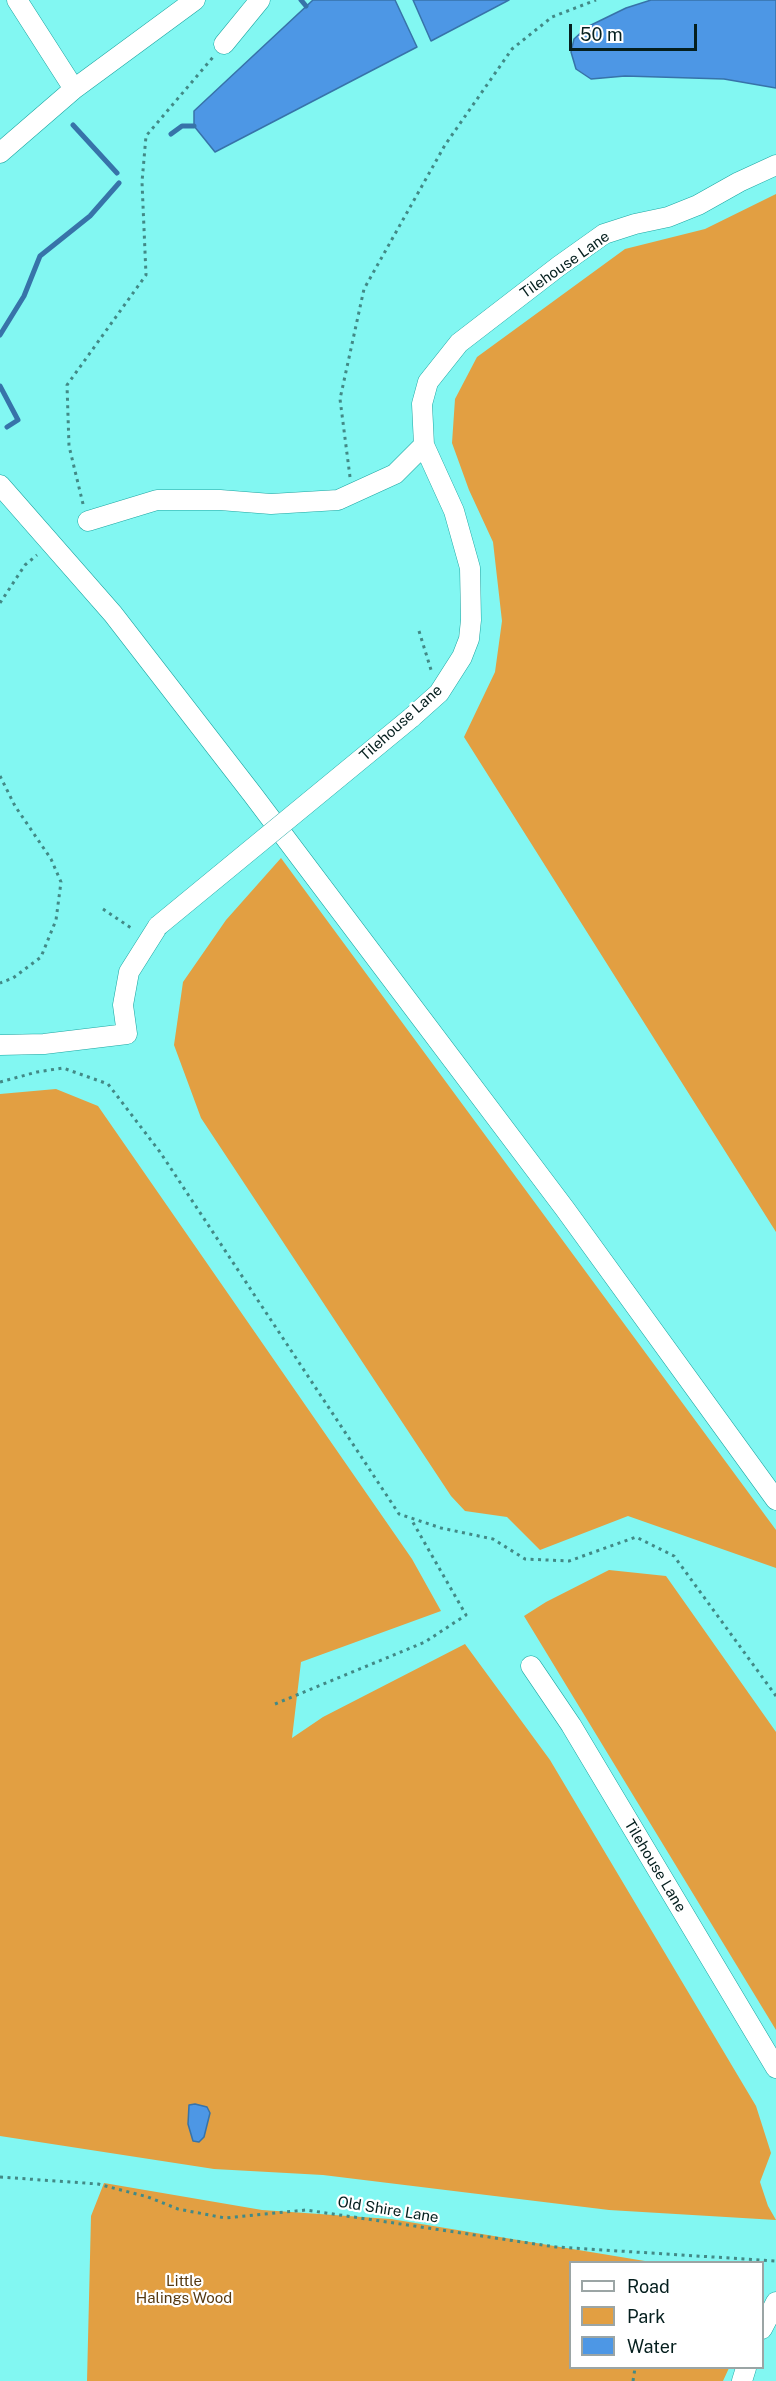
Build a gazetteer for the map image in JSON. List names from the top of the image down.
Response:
{
  "streets": {
    "street": ["Tilehouse Lane"],
    "path": ["Old Shire Lane"]
  },
  "parks": ["Little Halings Wood"],
  "legend": ["Road", "Park", "Water"],
  "scale_bar": "50 m"
}
